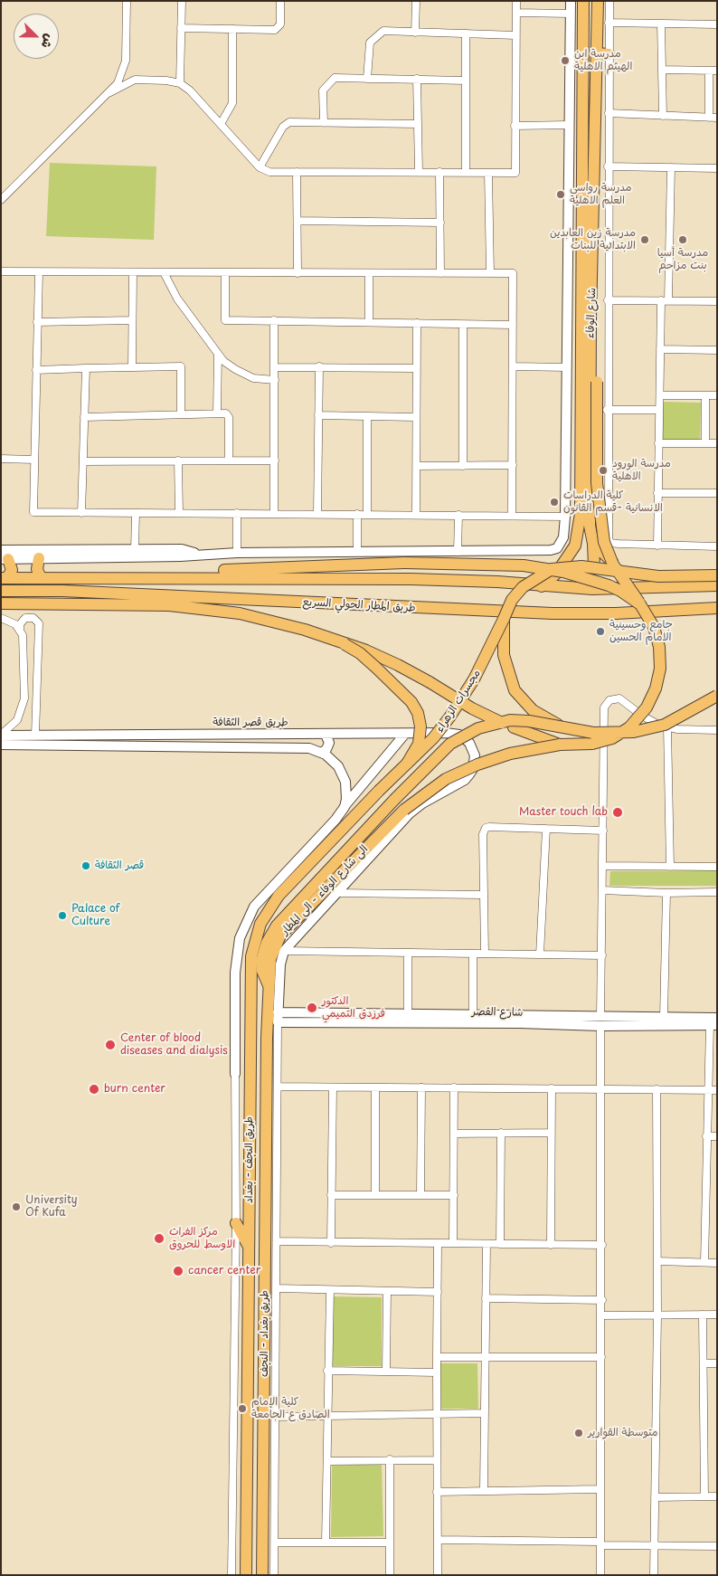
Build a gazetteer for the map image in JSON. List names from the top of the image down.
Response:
{
  "streets": {
    "main road": [
      "شارع الوفاء",
      "طريق المطار الحولي السريع",
      "مجسرات الزهراء",
      "الى شارع الوفاء - الى المطار",
      "طريق النجف - بغداد",
      "طريق بغداد - النجف"
    ],
    "street": ["طريق قصر الثقافة", "شارع القصر"]
  },
  "crossings": [
    ["مجسرات الزهراء", "طريق النجف - بغداد"],
    ["الى شارع الوفاء - الى المطار", "طريق بغداد - النجف"]
  ],
  "places": [
    "مدرسة ابن الهيثم الاهلية",
    "مدرسة رواسي العلم الاهلية",
    "مدرسة زين العابدين الابتدائية للبنات",
    "مدرسة أسيا بنت مزاحم",
    "مدرسة الورود الاهلية",
    "كلية الدراسات الانسانية -قسم القانون",
    "جامع وحسينية الامام الحسين",
    "Master touch lab",
    "قصر الثقافة",
    "Palace of Culture",
    "الدكتور فرزدق التميمي",
    "Center of blood diseases and dialysis",
    "burn center",
    "University Of Kufa",
    "مركز الفرات الاوسط للحروق",
    "cancer center",
    "كلية الإمام الصادق ع الجامعة",
    "متوسطة القوارير"
  ],
  "north": "bottom right"
}
